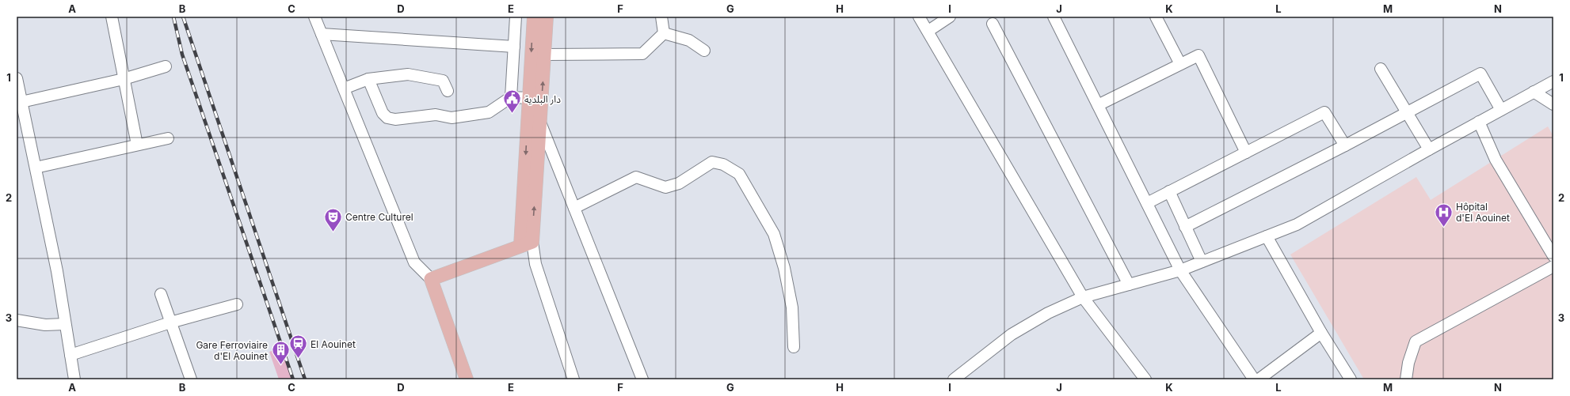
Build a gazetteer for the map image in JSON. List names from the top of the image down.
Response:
{
  "places": {
    "public building": ["دار البلدية"],
    "hospital": ["Hôpital d'El Aouinet"],
    "theatre": ["Centre Culturel"],
    "station": ["El Aouinet"],
    "building": ["Gare Ferroviaire d'El Aouinet"]
  },
  "grid": {
    "columns": [
      "A",
      "B",
      "C",
      "D",
      "E",
      "F",
      "G",
      "H",
      "I",
      "J",
      "K",
      "L",
      "M",
      "N"
    ],
    "rows": ["1", "2", "3"]
  }
}
